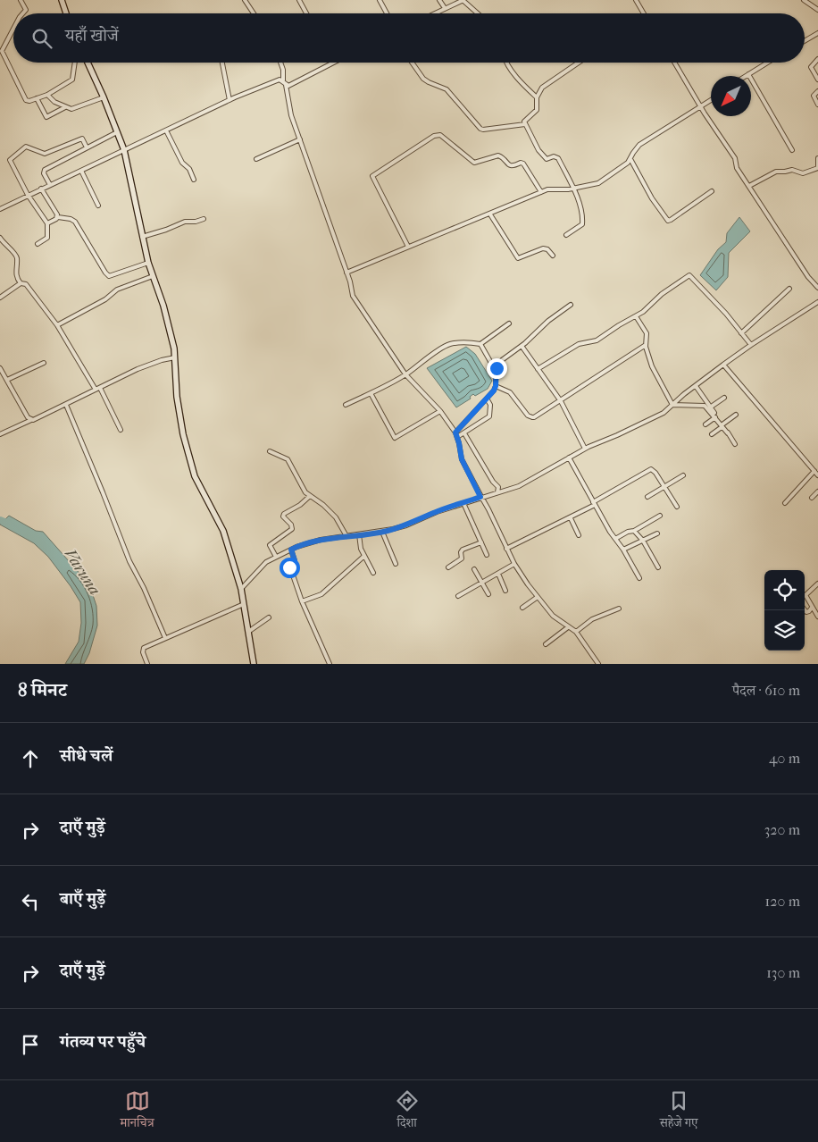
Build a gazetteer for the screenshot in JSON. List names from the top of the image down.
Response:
{
  "water": ["Varuna"],
  "north": "bottom left",
  "page": {
    "search": "यहाँ खोजें",
    "heading": ["8 मिनट", "पैदल · 610 m"],
    "list": [
      ["सीधे चलें", "40 m"],
      ["दाएँ मुड़ें", "320 m"],
      ["बाएँ मुड़ें", "120 m"],
      ["दाएँ मुड़ें", "130 m"],
      "गंतव्य पर पहुँचे"
    ],
    "nav": ["मानचित्र", "दिशा", "सहेजे गए"]
  }
}
